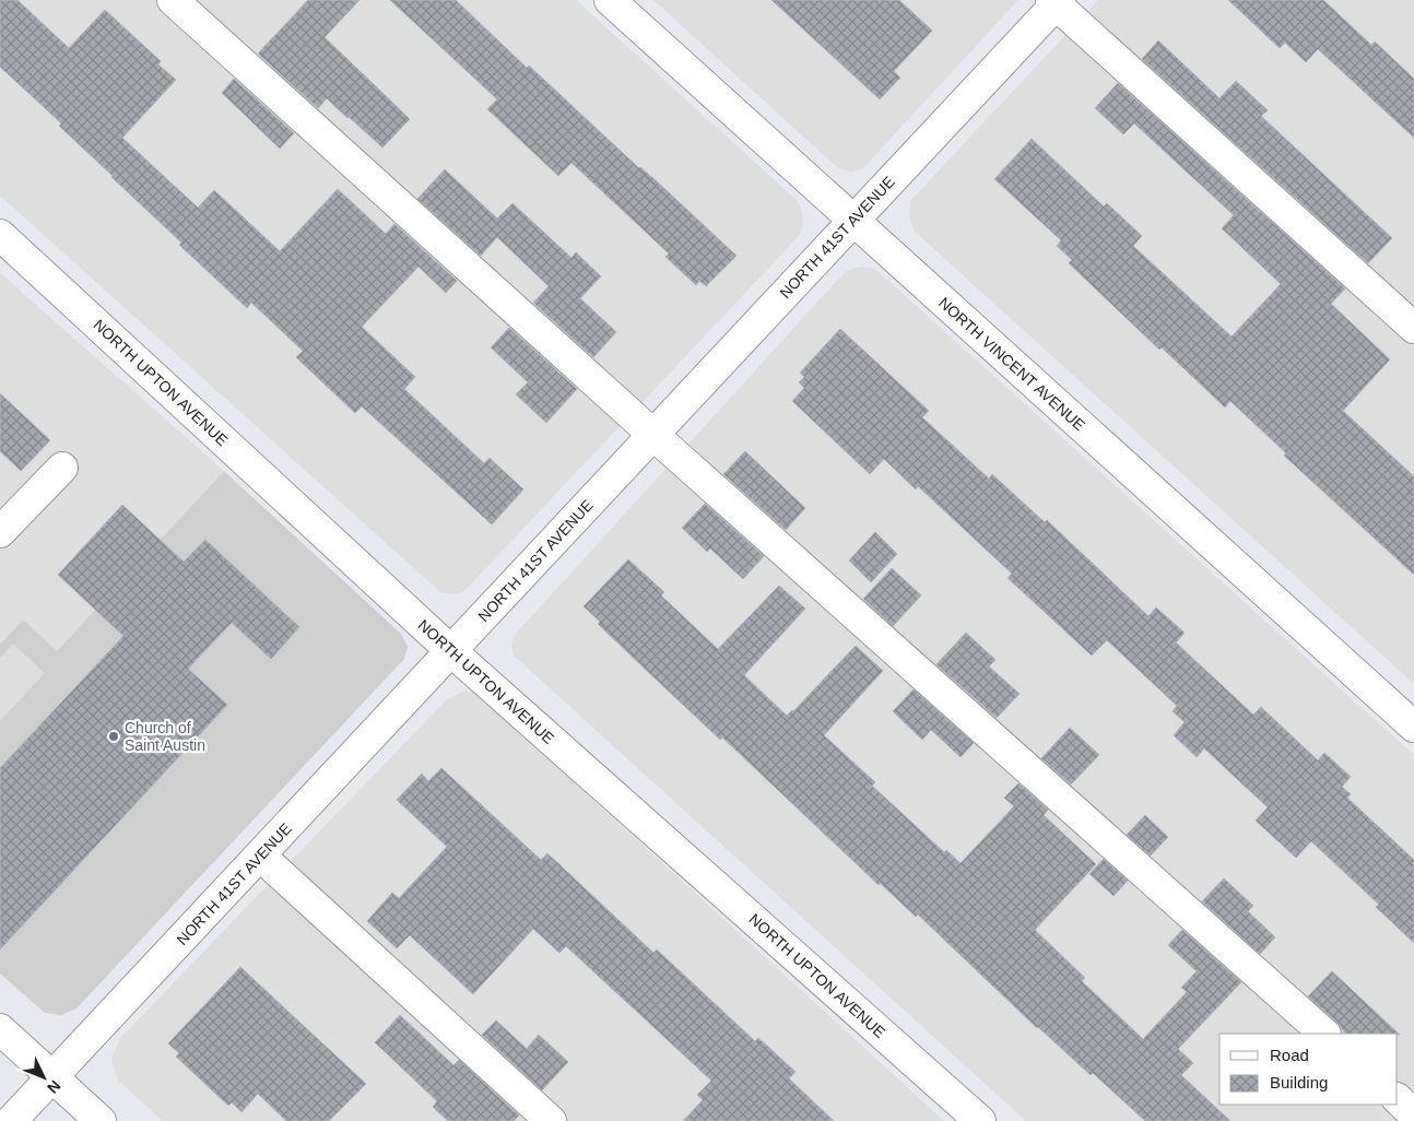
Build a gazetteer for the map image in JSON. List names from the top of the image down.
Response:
{
  "streets": {
    "street": ["NORTH 41ST AVENUE", "NORTH VINCENT AVENUE", "NORTH UPTON AVENUE"]
  },
  "crossings": [
    ["NORTH 41ST AVENUE", "NORTH VINCENT AVENUE"],
    ["NORTH 41ST AVENUE", "NORTH UPTON AVENUE"]
  ],
  "places": ["Church of Saint Austin"],
  "legend": ["Road", "Building"],
  "north": "bottom right"
}
